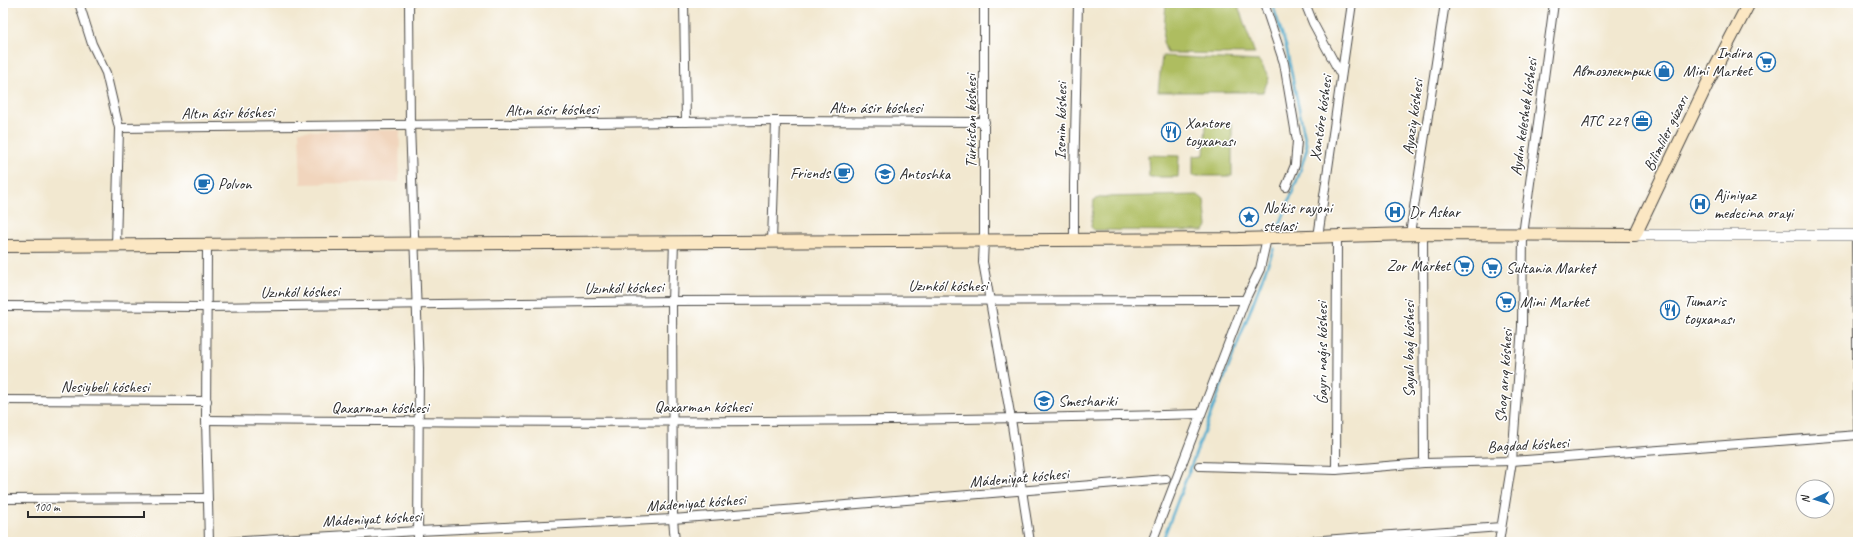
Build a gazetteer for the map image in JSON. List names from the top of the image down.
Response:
{
  "streets": {
    "main road": ["Bilimliler gúzarı"],
    "street": [
      "Altın ásir kóshesi",
      "Ayaziy kóshesi",
      "Aydın keleshek kóshesi",
      "Xantóre kóshesi",
      "Túrkistan kóshesi",
      "Isenim kóshesi",
      "Uzınkól kóshesi",
      "Sayalı baǵ kóshesi",
      "Ǵayrı naǵıs kóshesi",
      "Shoq arıq kóshesi",
      "Nesiybeli kóshesi",
      "Qaxarman kóshesi",
      "Bagdad kóshesi",
      "Mádeniyat kóshesi"
    ]
  },
  "crossings": [
    ["Altın ásir kóshesi", "Túrkistan kóshesi"],
    ["Aydın keleshek kóshesi", "Shoq arıq kóshesi"],
    ["Túrkistan kóshesi", "Uzınkól kóshesi"],
    ["Túrkistan kóshesi", "Qaxarman kóshesi"],
    ["Túrkistan kóshesi", "Mádeniyat kóshesi"],
    ["Sayalı baǵ kóshesi", "Bagdad kóshesi"],
    ["Ǵayrı naǵıs kóshesi", "Bagdad kóshesi"],
    ["Shoq arıq kóshesi", "Bagdad kóshesi"]
  ],
  "places": {
    "supermarket": [
      "Indira Mini Market",
      "Zor Market",
      "Sultania Market",
      "Mini Market"
    ],
    "shop": ["Автоэлектрик"],
    "office": ["АТС 229"],
    "restaurant": ["Xantore toyxanası", "Tumaris toyxanası"],
    "cafe": ["Friends", "Polvon"],
    "school or university": ["Antoshka", "Smeshariki"],
    "hospital": ["Ajiniyaz medecina orayi", "Dr Askar"],
    "place": ["No'kis rayoni stelasi"]
  },
  "scale_bar": "100 m",
  "north": "left"
}
